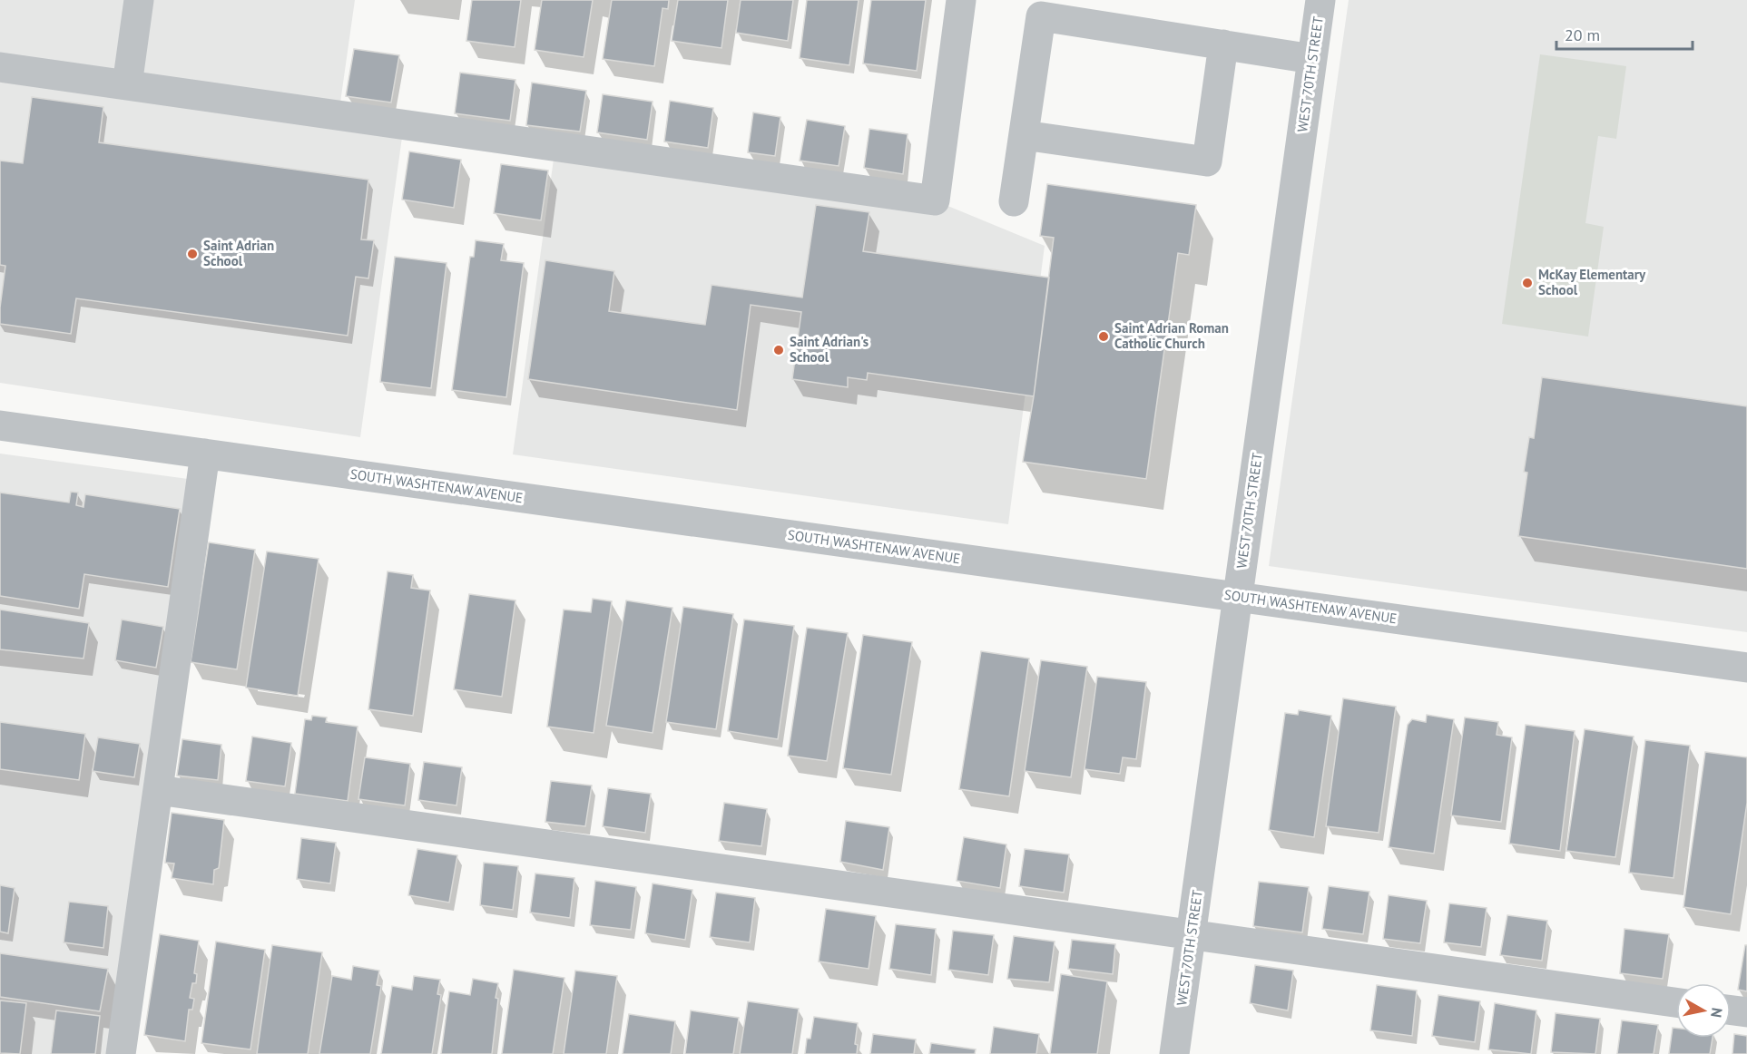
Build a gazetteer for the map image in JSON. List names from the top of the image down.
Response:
{
  "streets": {
    "street": ["WEST 70TH STREET", "SOUTH WASHTENAW AVENUE"]
  },
  "crossings": [
    ["WEST 70TH STREET", "SOUTH WASHTENAW AVENUE"]
  ],
  "places": [
    "Saint Adrian School",
    "McKay Elementary School",
    "Saint Adrian Roman Catholic Church",
    "Saint Adrian's School"
  ],
  "scale_bar": "20 m",
  "north": "right"
}
